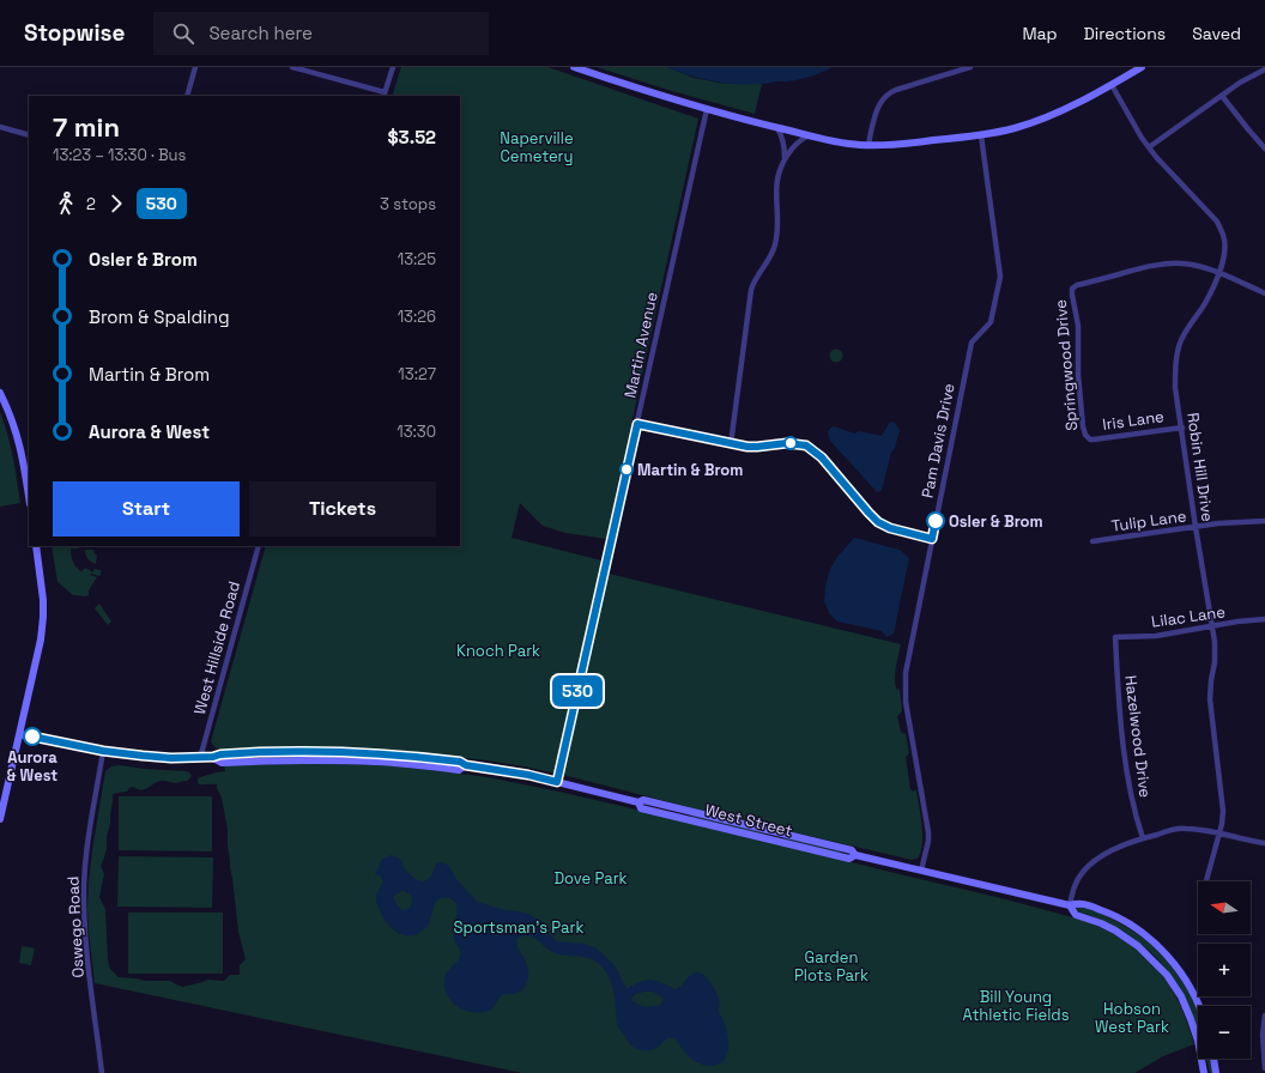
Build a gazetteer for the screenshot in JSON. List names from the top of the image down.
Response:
{
  "streets": {
    "street": [
      "Martin Avenue",
      "Springwood Drive",
      "Iris Lane",
      "Pam Davis Drive",
      "Robin Hill Drive",
      "Tulip Lane",
      "Lilac Lane",
      "West Hillside Road",
      "Hazelwood Drive",
      "West Street",
      "Oswego Road"
    ]
  },
  "crossings": [
    ["Martin Avenue", "West Street"],
    ["Springwood Drive", "Iris Lane"],
    ["Springwood Drive", "Robin Hill Drive"],
    ["Iris Lane", "Robin Hill Drive"],
    ["Pam Davis Drive", "West Street"],
    ["Robin Hill Drive", "Tulip Lane"],
    ["Robin Hill Drive", "Lilac Lane"],
    ["Lilac Lane", "Hazelwood Drive"],
    ["West Hillside Road", "West Street"],
    ["West Street", "Oswego Road"]
  ],
  "parks": [
    "Naperville Cemetery",
    "Knoch Park",
    "Dove Park",
    "Sportsman's Park",
    "Garden Plots Park",
    "Bill Young Athletic Fields",
    "Hobson West Park"
  ],
  "places": ["Martin & Brom", "Osler & Brom", "Aurora & West"],
  "lines": ["bus line 530"],
  "north": "left",
  "page": {
    "header": "Stopwise",
    "search": "Search here",
    "nav": ["Map", "Directions", "Saved"],
    "on_map": "530",
    "heading": ["7 min", "13:23 – 13:30 · Bus", "$3.52"],
    "legs": ["2", "530", "3 stops"],
    "list": [
      {
        "name": "Osler & Brom",
        "value": "13:25"
      },
      {
        "name": "Brom & Spalding",
        "value": "13:26"
      },
      {
        "name": "Martin & Brom",
        "value": "13:27"
      },
      {
        "name": "Aurora & West",
        "value": "13:30"
      }
    ],
    "buttons": ["Start", "Tickets"],
    "map_buttons": ["+", "−"]
  }
}
